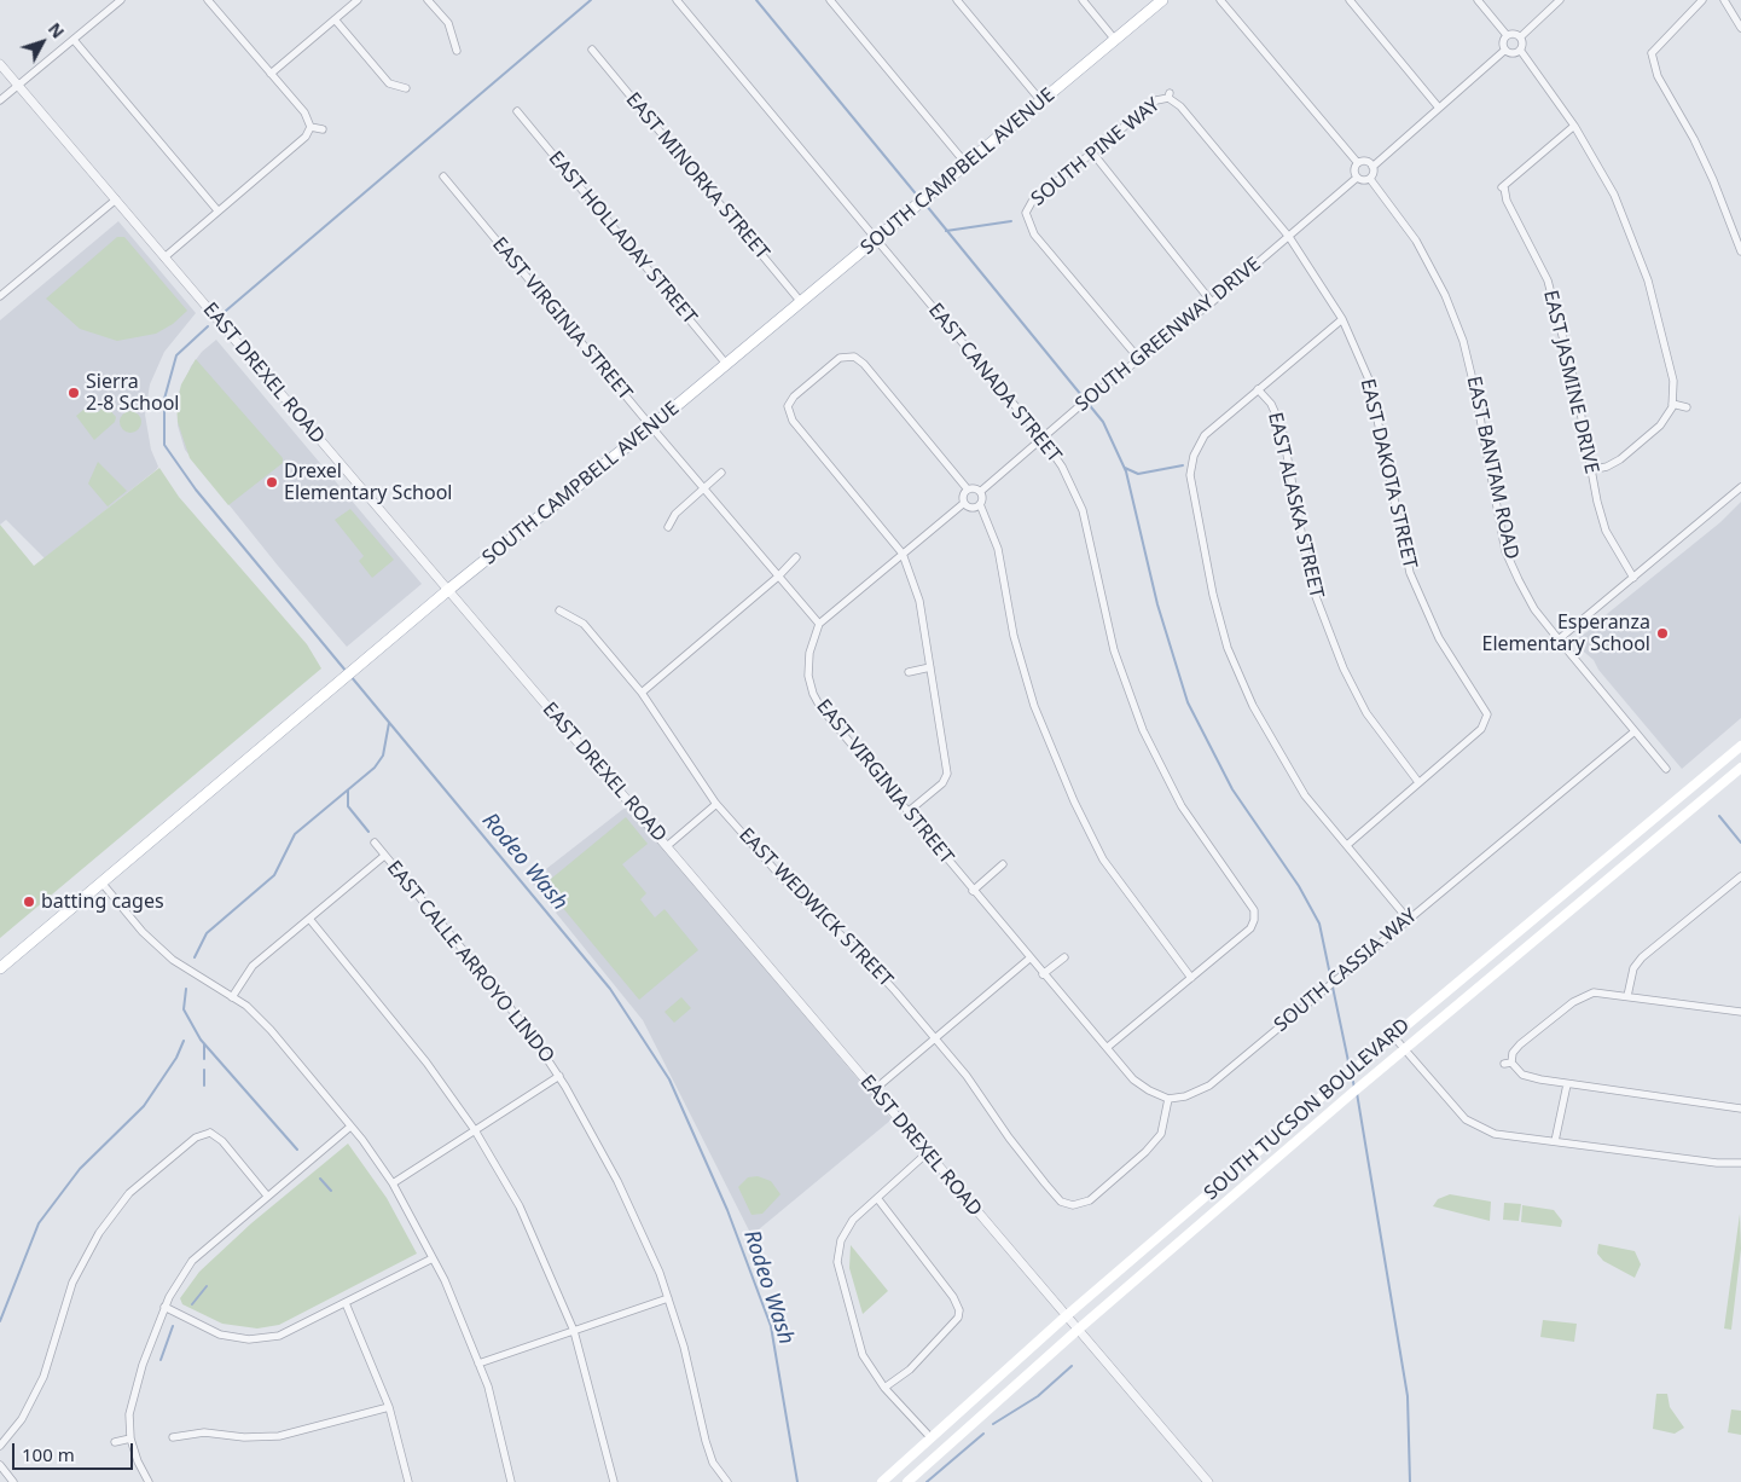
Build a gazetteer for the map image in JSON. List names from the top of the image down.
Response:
{
  "streets": {
    "main road": ["SOUTH CAMPBELL AVENUE", "SOUTH TUCSON BOULEVARD"],
    "street": [
      "SOUTH PINE WAY",
      "EAST MINORKA STREET",
      "EAST HOLLADAY STREET",
      "EAST VIRGINIA STREET",
      "SOUTH GREENWAY DRIVE",
      "EAST DREXEL ROAD",
      "EAST JASMINE DRIVE",
      "EAST CANADA STREET",
      "EAST BANTAM ROAD",
      "EAST DAKOTA STREET",
      "EAST ALASKA STREET",
      "EAST WEDWICK STREET",
      "EAST CALLE ARROYO LINDO",
      "SOUTH CASSIA WAY"
    ]
  },
  "crossings": [
    ["SOUTH PINE WAY", "SOUTH GREENWAY DRIVE"],
    ["SOUTH PINE WAY", "EAST DAKOTA STREET"],
    ["SOUTH CAMPBELL AVENUE", "EAST MINORKA STREET"],
    ["SOUTH CAMPBELL AVENUE", "EAST HOLLADAY STREET"],
    ["SOUTH CAMPBELL AVENUE", "EAST VIRGINIA STREET"],
    ["SOUTH CAMPBELL AVENUE", "EAST DREXEL ROAD"],
    ["SOUTH CAMPBELL AVENUE", "EAST CANADA STREET"],
    ["EAST VIRGINIA STREET", "EAST WEDWICK STREET"],
    ["EAST VIRGINIA STREET", "SOUTH CASSIA WAY"],
    ["SOUTH GREENWAY DRIVE", "EAST CANADA STREET"],
    ["SOUTH GREENWAY DRIVE", "EAST BANTAM ROAD"],
    ["SOUTH GREENWAY DRIVE", "EAST DAKOTA STREET"],
    ["EAST DREXEL ROAD", "SOUTH TUCSON BOULEVARD"],
    ["EAST BANTAM ROAD", "SOUTH CASSIA WAY"],
    ["EAST DAKOTA STREET", "EAST ALASKA STREET"],
    ["EAST WEDWICK STREET", "SOUTH CASSIA WAY"]
  ],
  "water": ["Rodeo Wash"],
  "places": [
    "Sierra 2-8 School",
    "Drexel Elementary School",
    "Esperanza Elementary School",
    "batting cages"
  ],
  "scale_bar": "100 m",
  "north": "top right"
}
